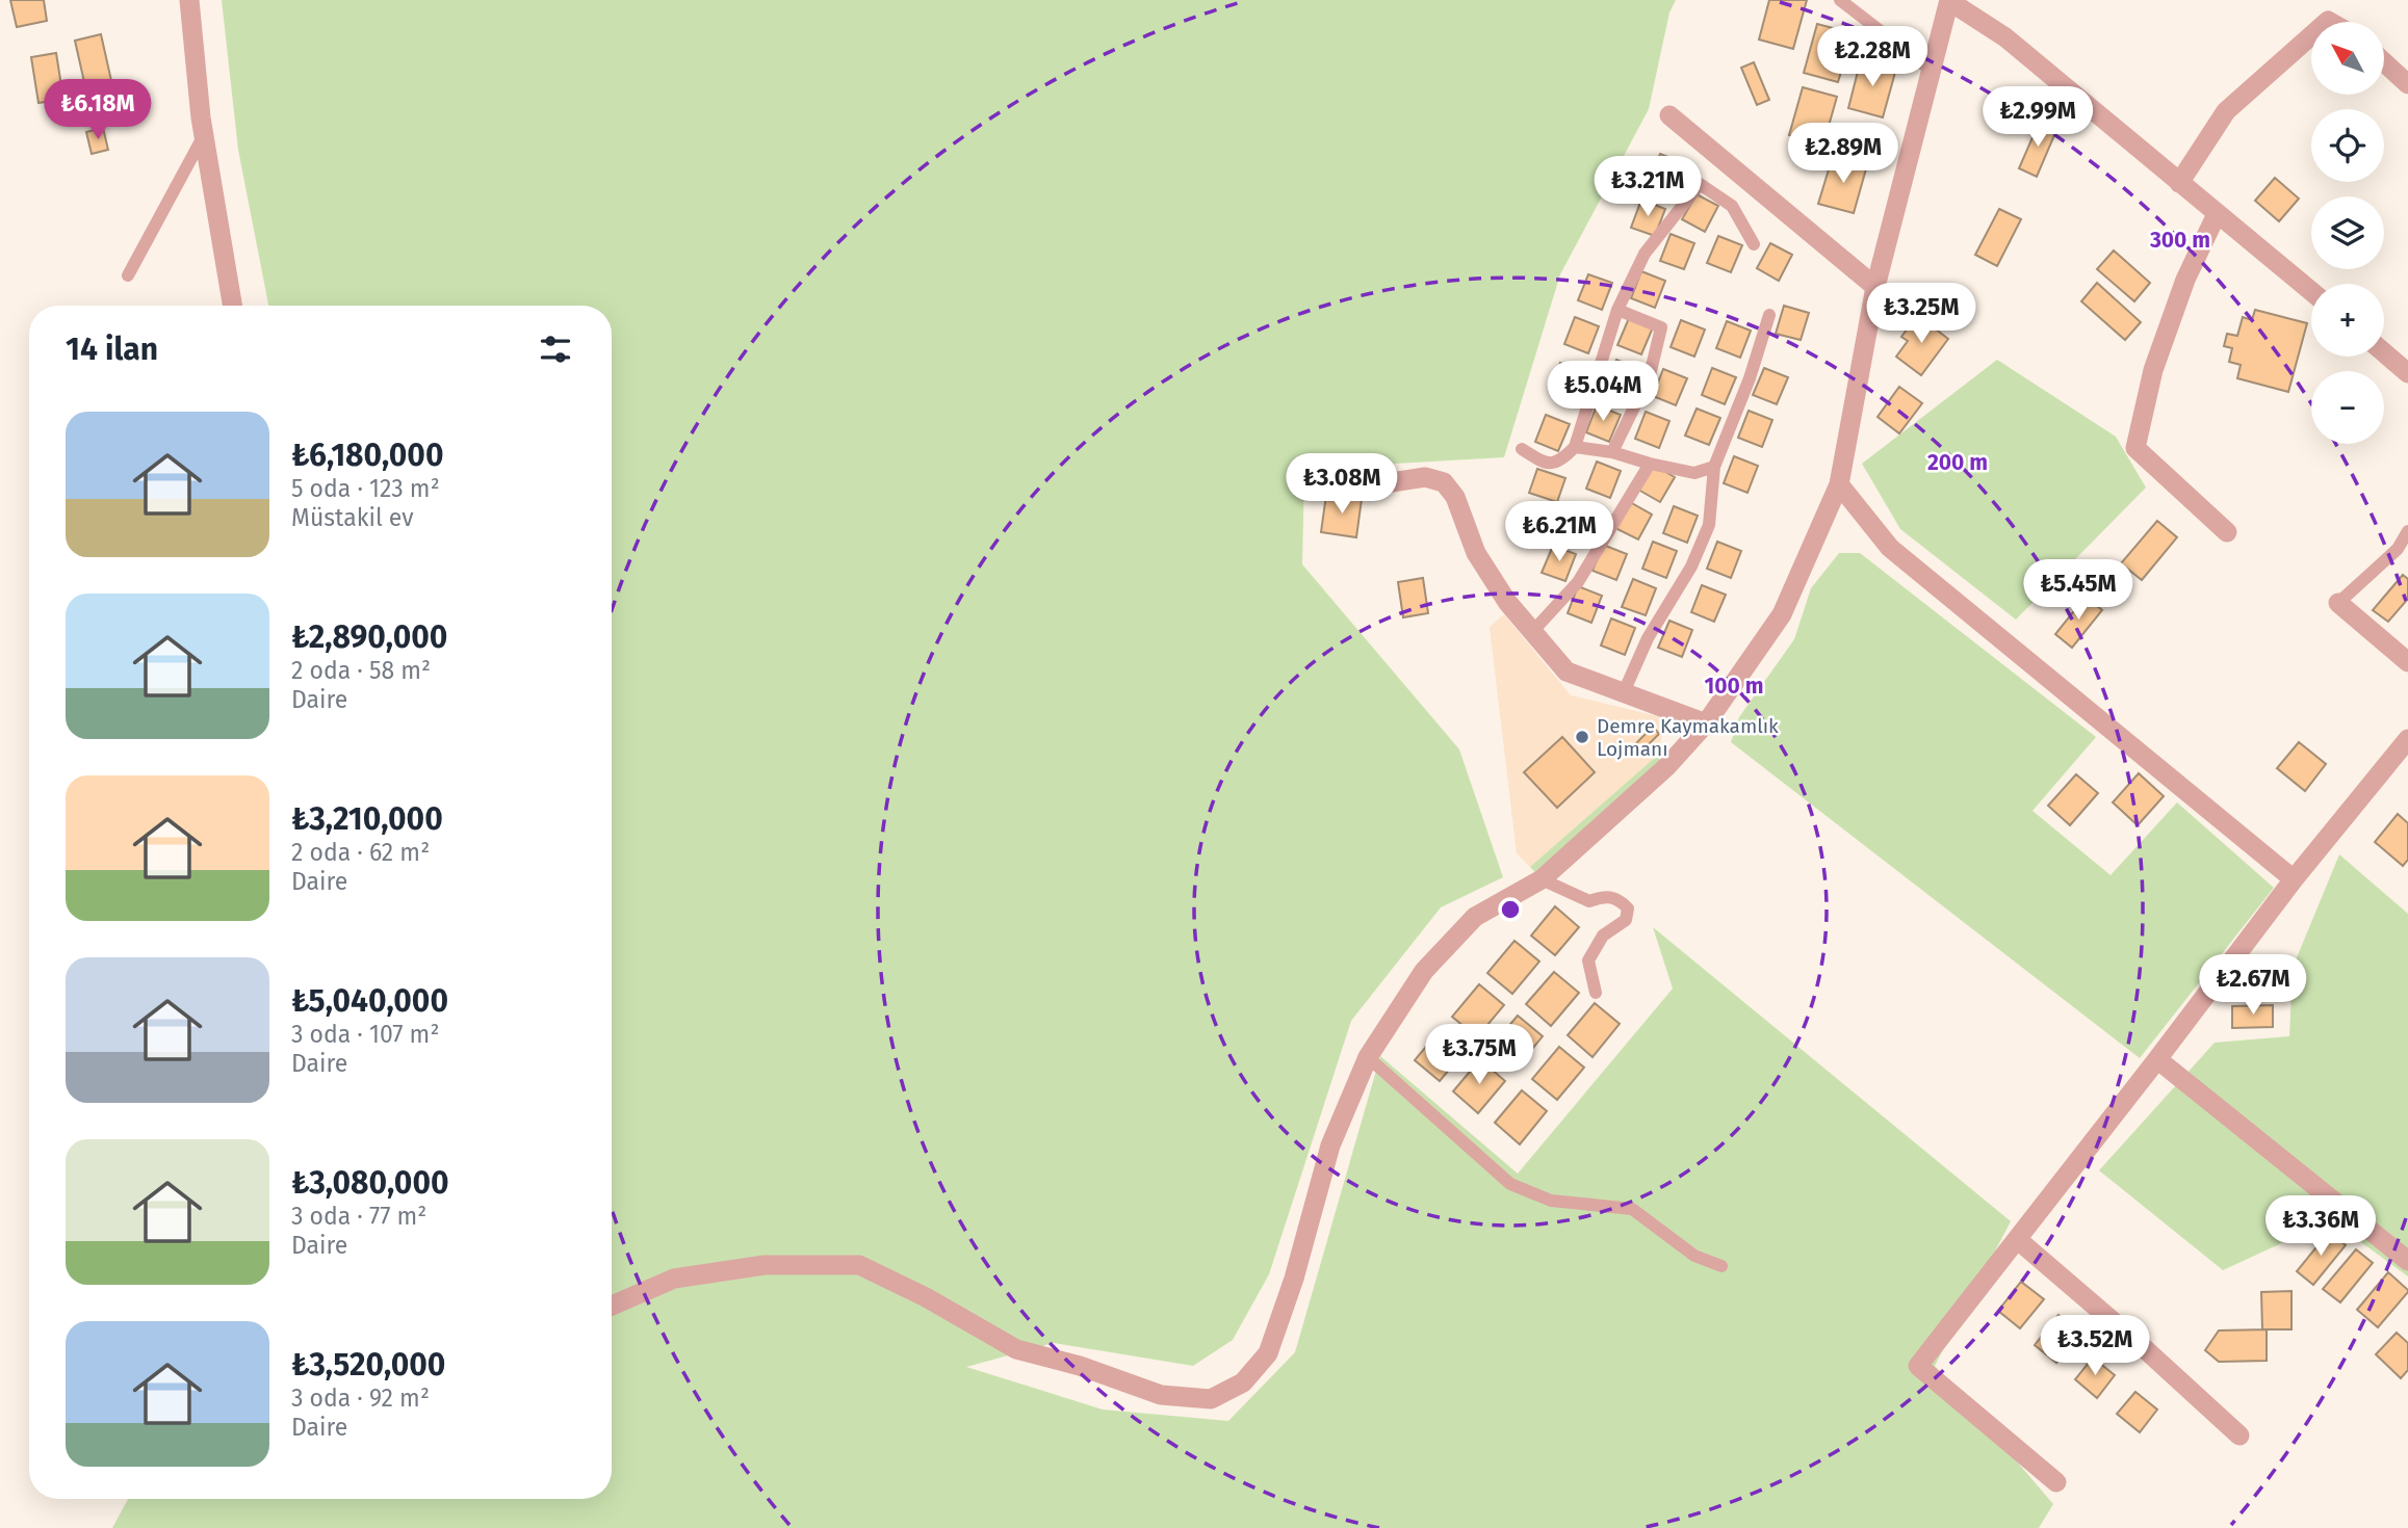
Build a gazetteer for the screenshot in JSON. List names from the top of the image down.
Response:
{
  "places": ["Demre Kaymakamlık Lojmanı"],
  "north": "top left",
  "page": {
    "map_buttons": ["+", "−"],
    "price": [
      "₺2.28M",
      "₺6.18M",
      "₺2.99M",
      "₺2.89M",
      "₺3.21M",
      "₺3.25M",
      "₺5.04M",
      "₺3.08M",
      "₺6.21M",
      "₺5.45M",
      "₺2.67M",
      "₺3.75M",
      "₺3.36M",
      "₺3.52M"
    ],
    "heading": "14 ilan",
    "list": [
      {
        "name": "₺6,180,000",
        "note": "5 oda · 123 m² · Müstakil ev"
      },
      {
        "name": "₺2,890,000",
        "note": "2 oda · 58 m² · Daire"
      },
      {
        "name": "₺3,210,000",
        "note": "2 oda · 62 m² · Daire"
      },
      {
        "name": "₺5,040,000",
        "note": "3 oda · 107 m² · Daire"
      },
      {
        "name": "₺3,080,000",
        "note": "3 oda · 77 m² · Daire"
      },
      {
        "name": "₺3,520,000",
        "note": "3 oda · 92 m² · Daire"
      }
    ]
  },
  "rings": ["300 m", "200 m", "100 m"]
}
